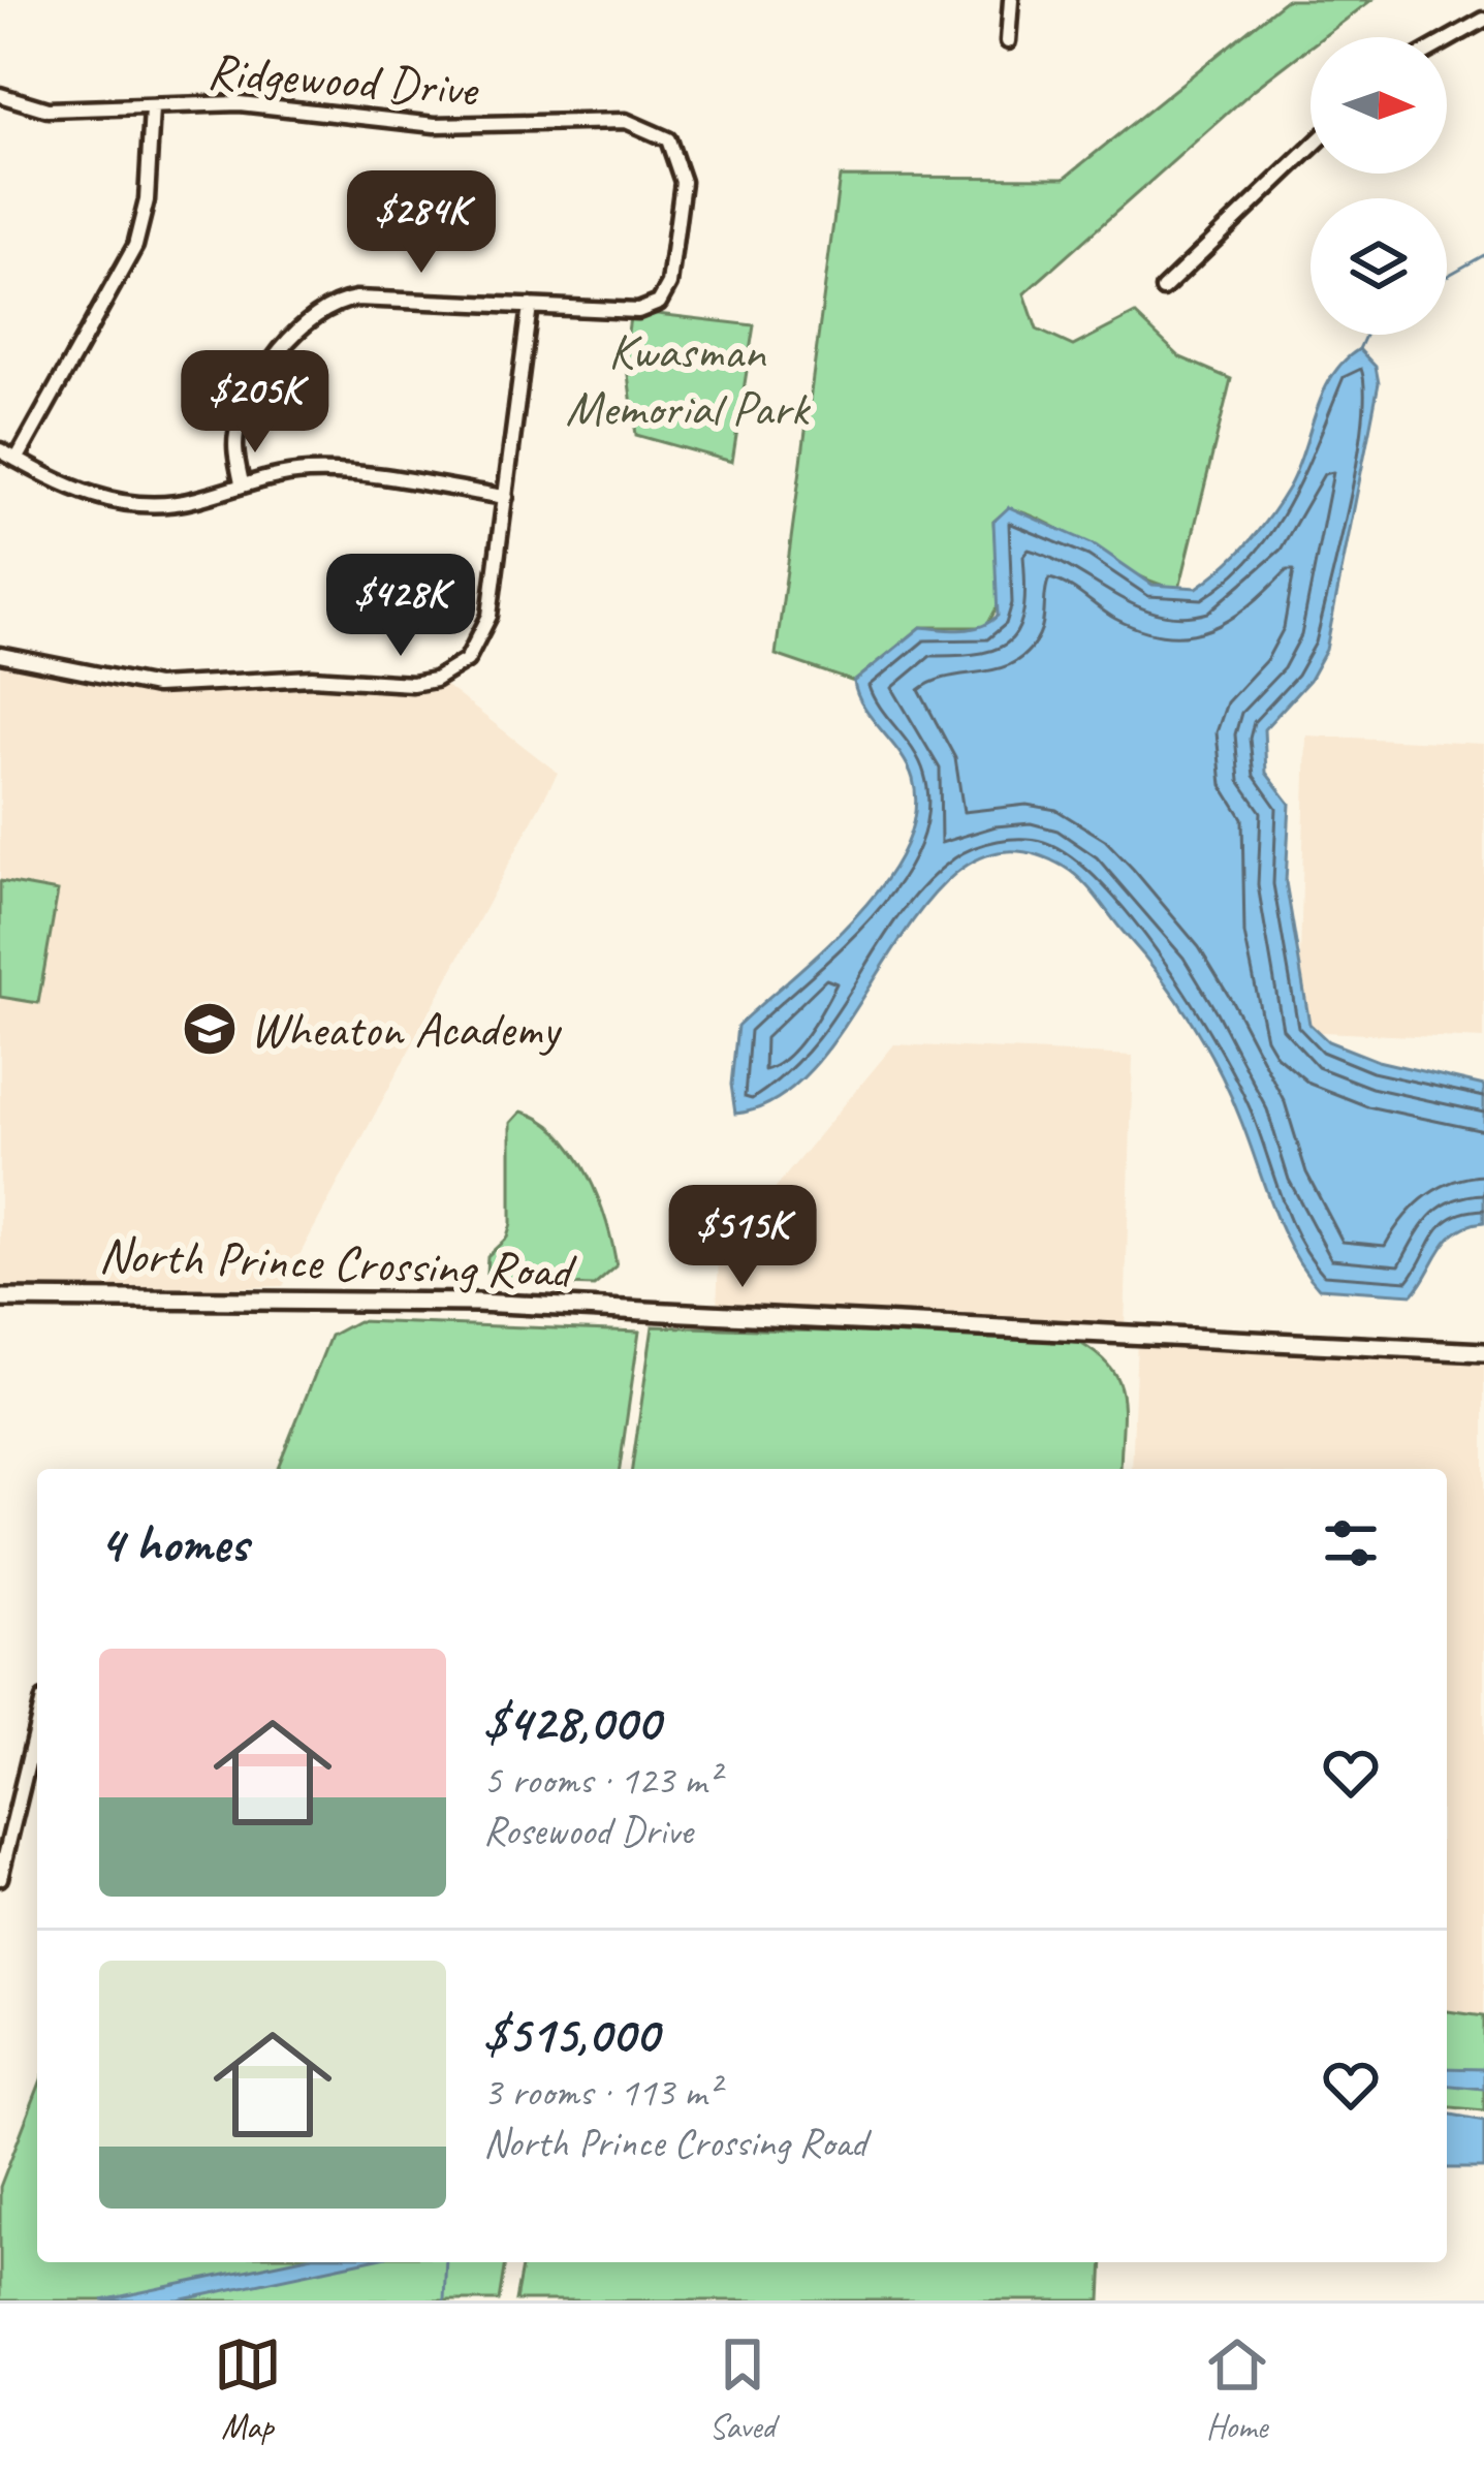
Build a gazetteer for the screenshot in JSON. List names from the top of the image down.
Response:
{
  "streets": {
    "street": ["Ridgewood Drive", "North Prince Crossing Road"]
  },
  "parks": ["Kwasman Memorial Park"],
  "places": {
    "school or university": ["Wheaton Academy"]
  },
  "north": "right",
  "page": {
    "price": [
      "$284K",
      "$205K",
      "$428K",
      "$515K"
    ],
    "heading": "4 homes",
    "list": [
      {
        "name": "$428,000",
        "note": "5 rooms · 123 m² · Rosewood Drive"
      },
      {
        "name": "$515,000",
        "note": "3 rooms · 113 m² · North Prince Crossing Road"
      }
    ],
    "tabs": ["Map", "Saved", "Home"]
  }
}
